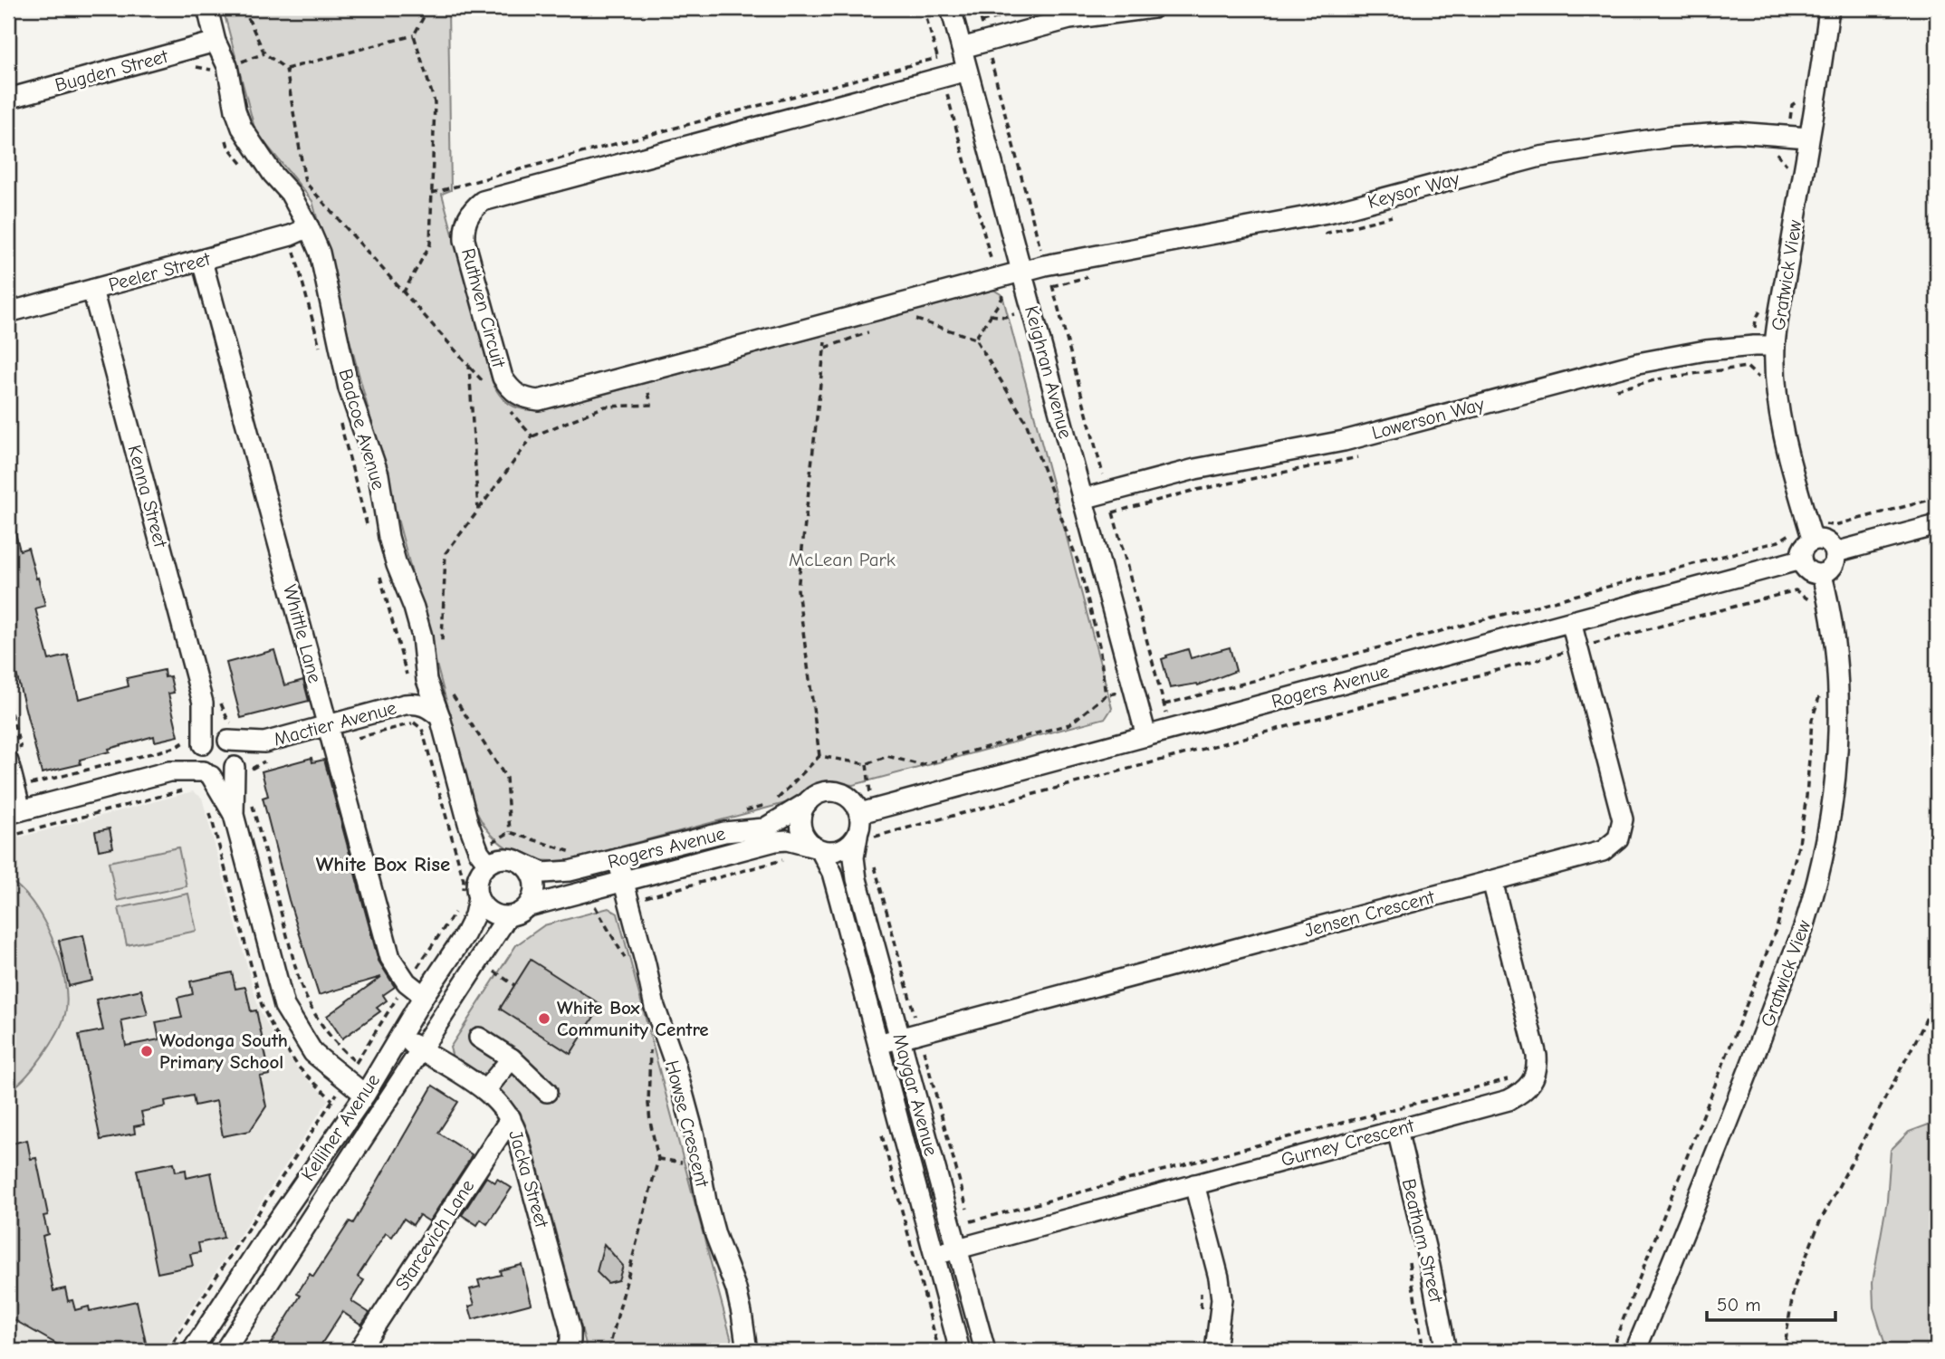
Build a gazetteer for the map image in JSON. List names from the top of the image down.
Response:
{
  "streets": {
    "street": [
      "Bugden Street",
      "Keysor Way",
      "Peeler Street",
      "Gratwick View",
      "Ruthven Circuit",
      "Keighran Avenue",
      "Lowerson Way",
      "Badcoe Avenue",
      "Kenna Street",
      "Whittle Lane",
      "Rogers Avenue",
      "Mactier Avenue",
      "Jensen Crescent",
      "Maygar Avenue",
      "Howse Crescent",
      "Kelliher Avenue",
      "Gurney Crescent",
      "Jacka Street",
      "Starcevich Lane",
      "Beatham Street"
    ]
  },
  "crossings": [
    ["Bugden Street", "Badcoe Avenue"],
    ["Keysor Way", "Gratwick View"],
    ["Keysor Way", "Ruthven Circuit"],
    ["Keysor Way", "Keighran Avenue"],
    ["Peeler Street", "Badcoe Avenue"],
    ["Peeler Street", "Kenna Street"],
    ["Peeler Street", "Whittle Lane"],
    ["Gratwick View", "Lowerson Way"],
    ["Gratwick View", "Rogers Avenue"],
    ["Ruthven Circuit", "Keighran Avenue"],
    ["Keighran Avenue", "Lowerson Way"],
    ["Keighran Avenue", "Rogers Avenue"],
    ["Badcoe Avenue", "Rogers Avenue"],
    ["Badcoe Avenue", "Mactier Avenue"],
    ["Badcoe Avenue", "Kelliher Avenue"],
    ["Kenna Street", "Mactier Avenue"],
    ["Whittle Lane", "Mactier Avenue"],
    ["Whittle Lane", "Kelliher Avenue"],
    ["Rogers Avenue", "Jensen Crescent"],
    ["Rogers Avenue", "Maygar Avenue"],
    ["Rogers Avenue", "Howse Crescent"],
    ["Rogers Avenue", "Kelliher Avenue"],
    ["Jensen Crescent", "Maygar Avenue"],
    ["Jensen Crescent", "Gurney Crescent"],
    ["Maygar Avenue", "Gurney Crescent"],
    ["Kelliher Avenue", "Jacka Street"],
    ["Gurney Crescent", "Beatham Street"],
    ["Jacka Street", "Starcevich Lane"]
  ],
  "districts": ["White Box Rise"],
  "parks": ["McLean Park"],
  "places": ["White Box Community Centre", "Wodonga South Primary School"],
  "scale_bar": "50 m"
}
